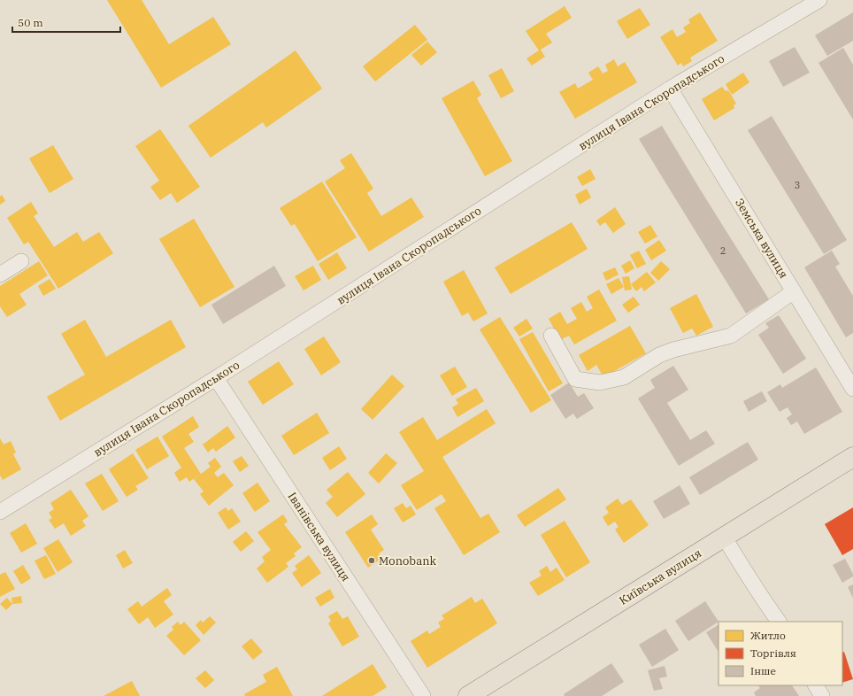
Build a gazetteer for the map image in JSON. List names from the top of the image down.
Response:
{
  "streets": {
    "main road": ["Київська вулиця"],
    "street": ["вулиця Івана Скоропадського", "Земська вулиця", "Іванівська вулиця"]
  },
  "crossings": [
    ["вулиця Івана Скоропадського", "Земська вулиця"],
    ["вулиця Івана Скоропадського", "Іванівська вулиця"]
  ],
  "places": ["Monobank"],
  "house_numbers": ["3", "2"],
  "legend": ["Житло", "Торгівля", "Інше"],
  "scale_bar": "50 m"
}
